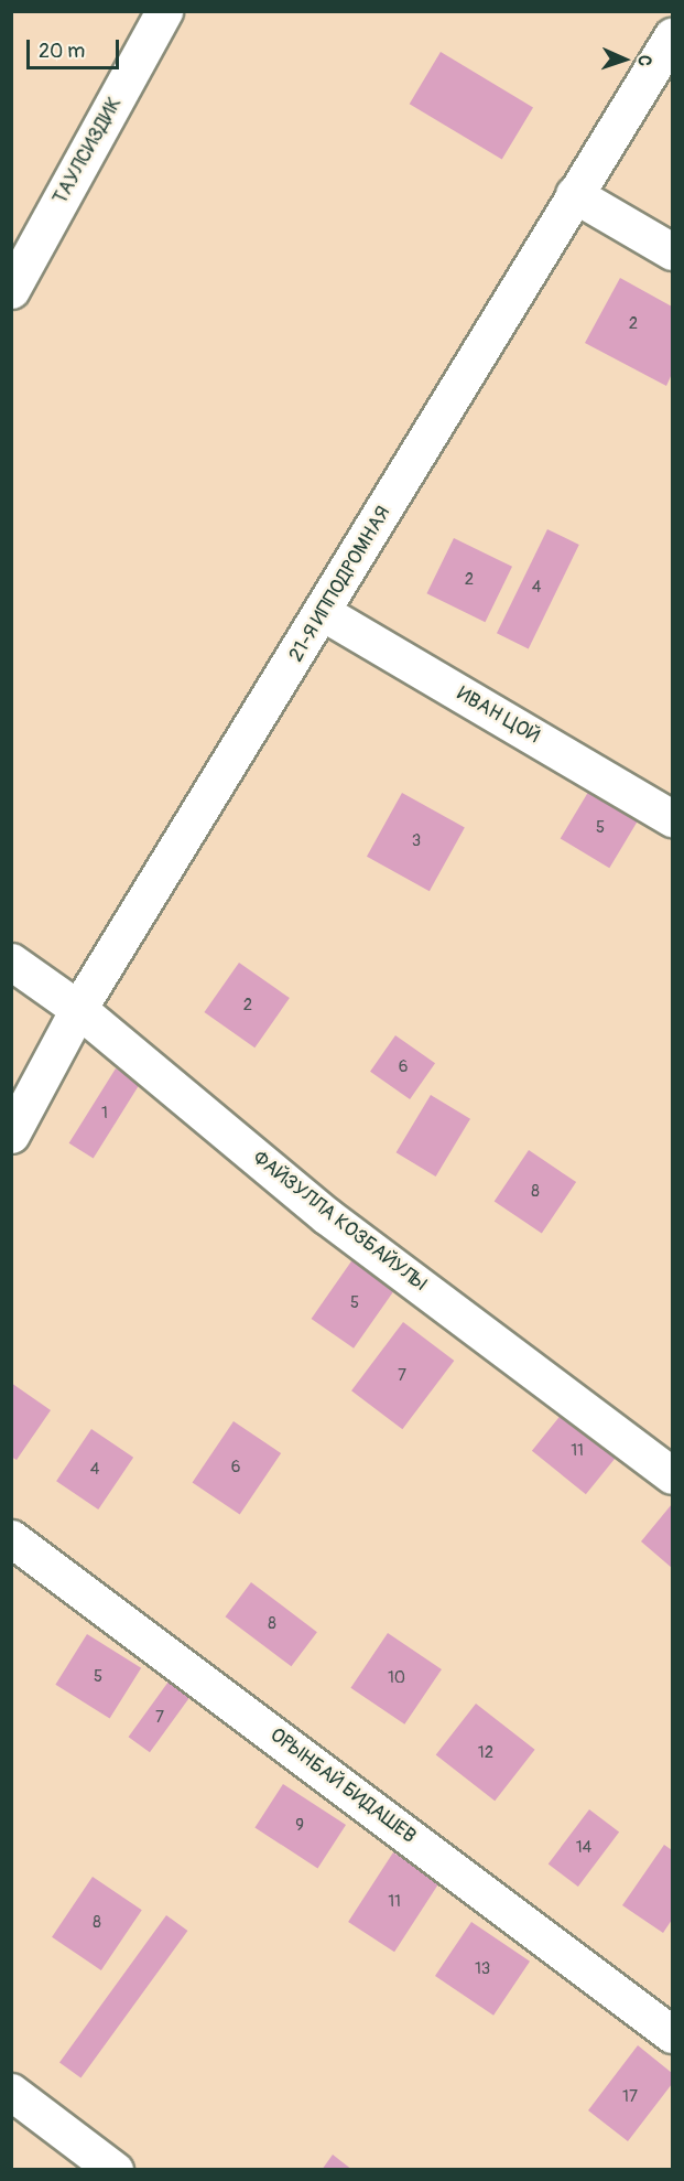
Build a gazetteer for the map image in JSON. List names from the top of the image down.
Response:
{
  "streets": {
    "street": [
      "ТАУЛСИЗДИК",
      "21-Я ИППОДРОМНАЯ",
      "ИВАН ЦОЙ",
      "ФАЙЗУЛЛА КОЗБАЙУЛЫ",
      "ОРЫНБАЙ БИДАШЕВ"
    ]
  },
  "crossings": [
    ["21-Я ИППОДРОМНАЯ", "ИВАН ЦОЙ"],
    ["21-Я ИППОДРОМНАЯ", "ФАЙЗУЛЛА КОЗБАЙУЛЫ"]
  ],
  "house_numbers": [
    "2",
    "2",
    "4",
    "5",
    "3",
    "2",
    "6",
    "1",
    "8",
    "5",
    "7",
    "11",
    "6",
    "4",
    "8",
    "5",
    "10",
    "7",
    "12",
    "9",
    "14",
    "11",
    "8",
    "13",
    "17"
  ],
  "scale_bar": "20 m",
  "north": "right"
}
